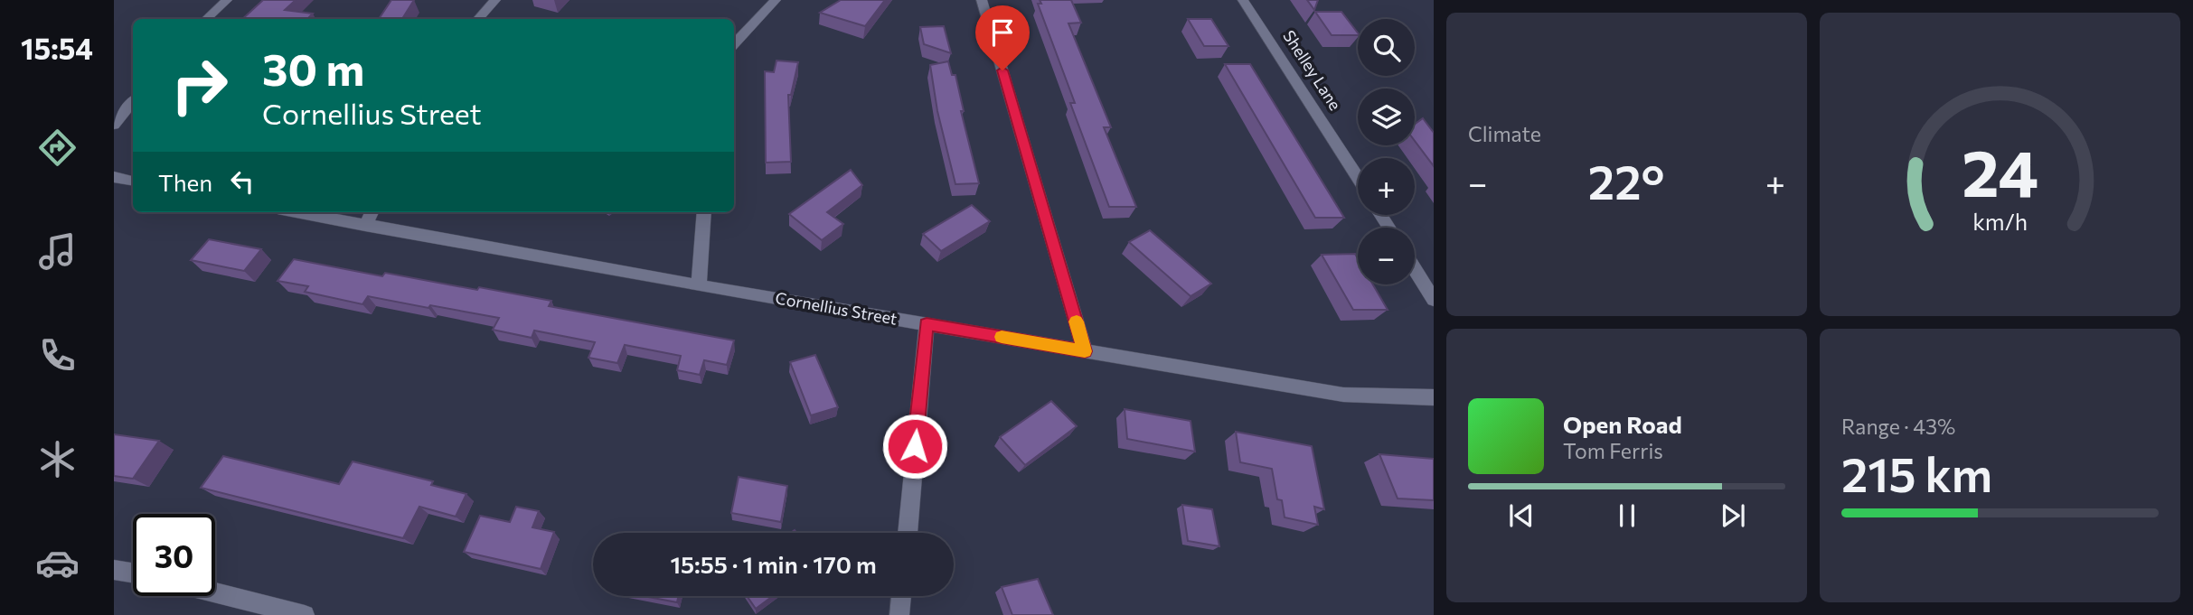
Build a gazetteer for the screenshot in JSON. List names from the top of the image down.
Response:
{
  "streets": {
    "street": ["Shelley Lane", "Cornellius Street"]
  },
  "page": {
    "tabs": "15:54",
    "tile": [
      "Climate",
      ["Range · 43%", "215 km"]
    ],
    "map_buttons": ["+", "−"],
    "turn": ["30 m", "Cornellius Street"],
    "then": "Then",
    "heat": ["−", "22°", "+"],
    "song": ["Open Road", "Tom Ferris"],
    "limit": "30",
    "trip": "15:55 · 1 min · 170 m",
    "gauge": ["24", "km/h"]
  }
}
